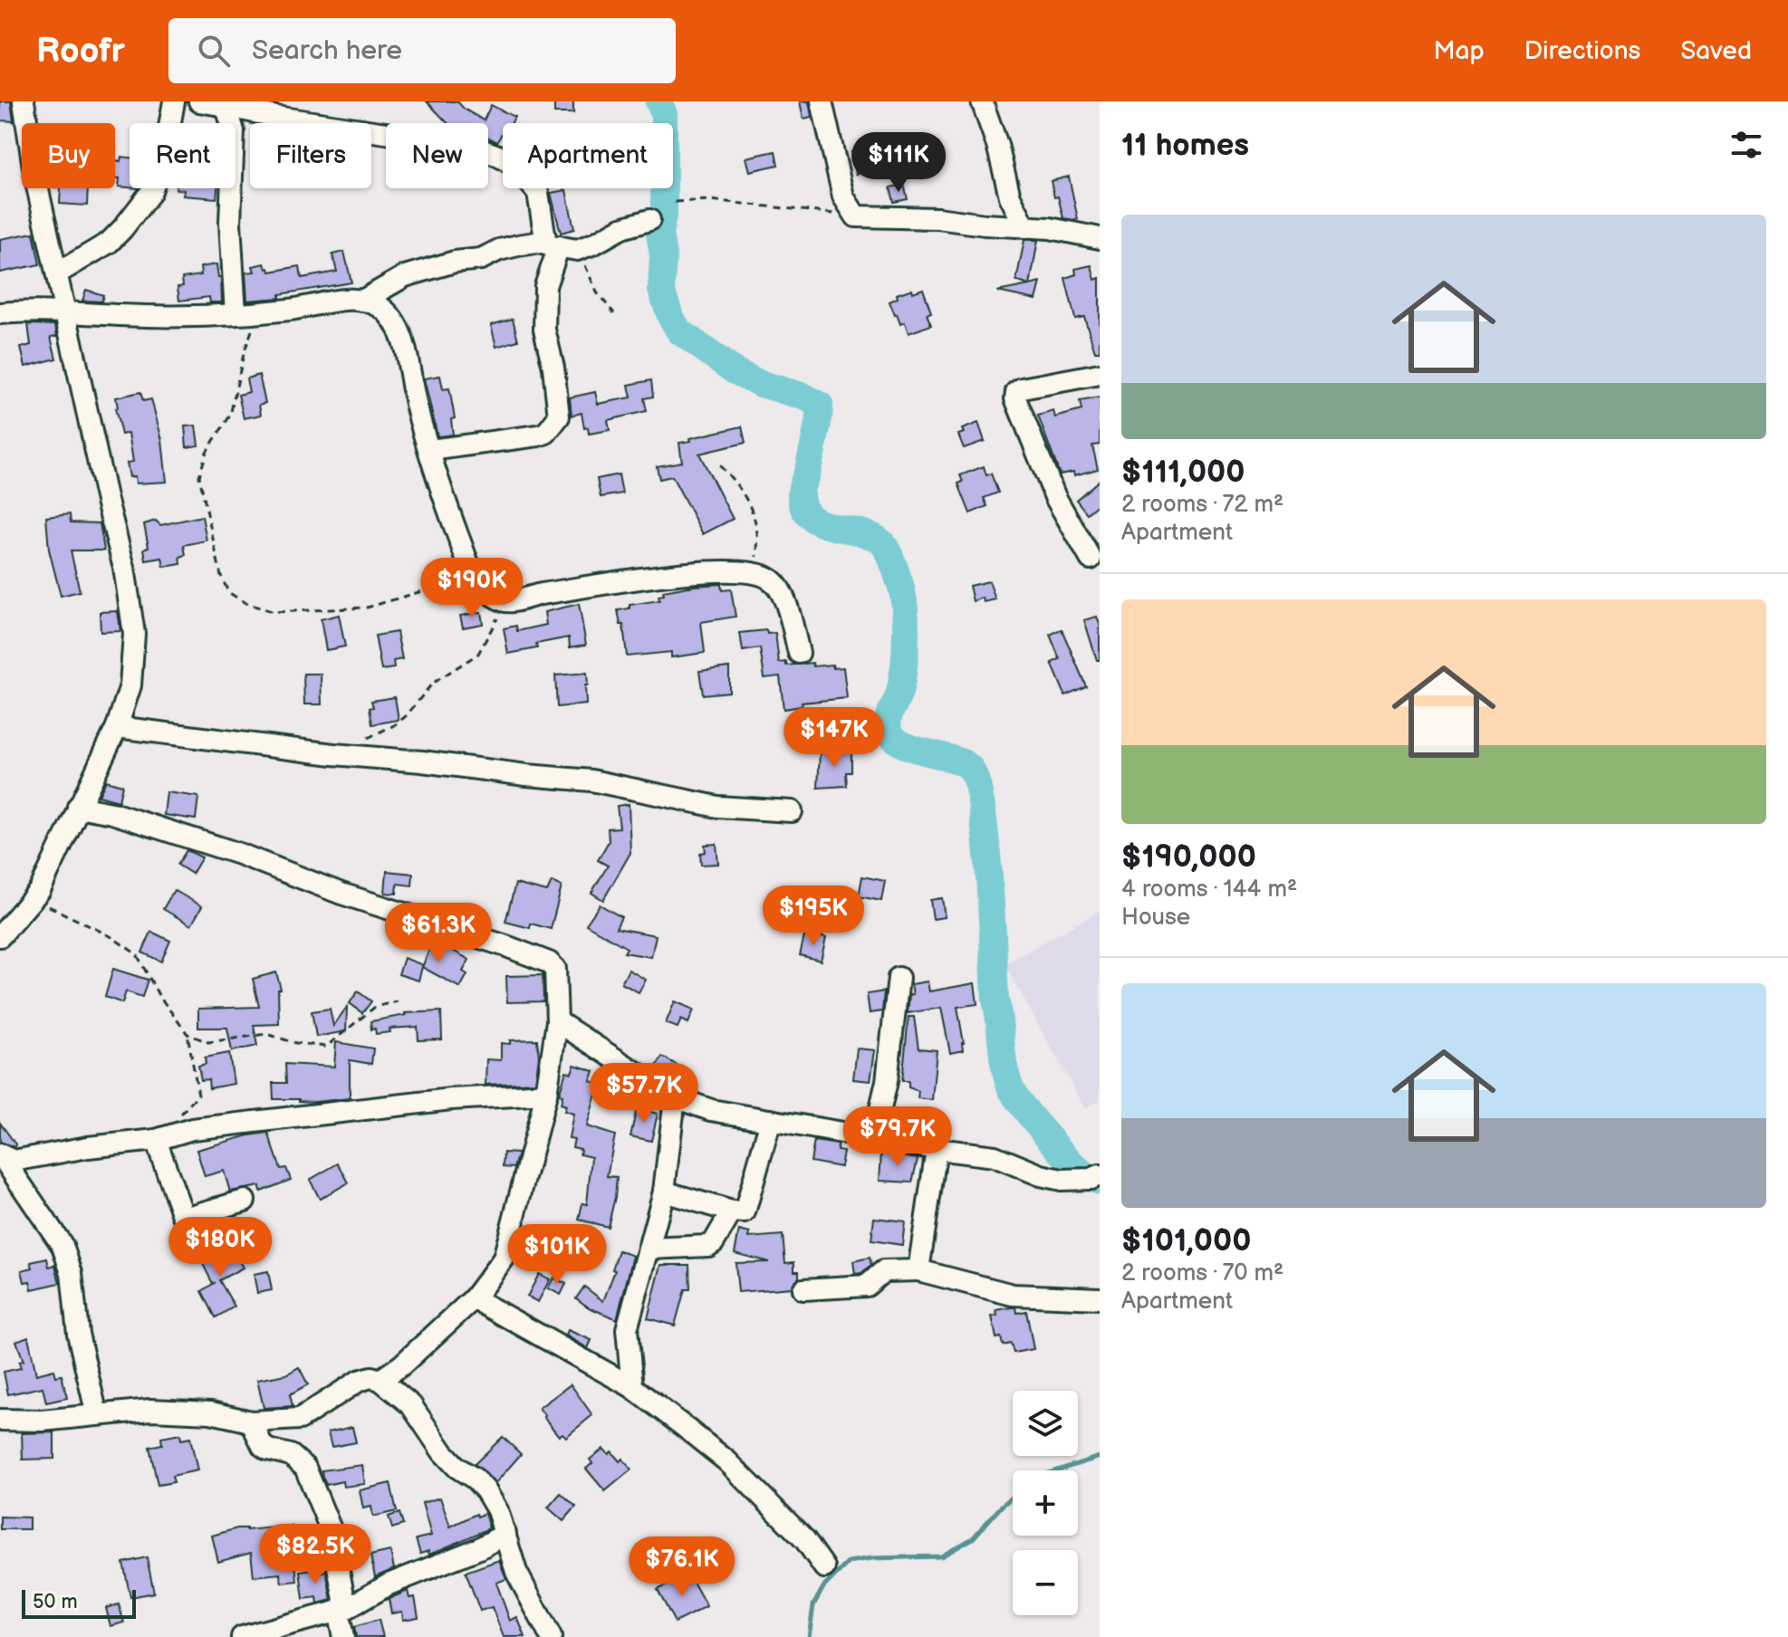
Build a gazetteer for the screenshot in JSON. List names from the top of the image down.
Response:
{
  "scale_bar": "50 m",
  "page": {
    "header": "Roofr",
    "search": "Search here",
    "nav": ["Map", "Directions", "Saved"],
    "heading": "11 homes",
    "chip": [
      "Buy",
      "Rent",
      "Filters",
      "New",
      "Apartment"
    ],
    "price": [
      "$111K",
      "$190K",
      "$147K",
      "$195K",
      "$61.3K",
      "$57.7K",
      "$79.7K",
      "$180K",
      "$101K",
      "$82.5K",
      "$76.1K"
    ],
    "list": [
      {
        "name": "$111,000",
        "note": "2 rooms · 72 m² · Apartment"
      },
      {
        "name": "$190,000",
        "note": "4 rooms · 144 m² · House"
      },
      {
        "name": "$101,000",
        "note": "2 rooms · 70 m² · Apartment"
      }
    ],
    "map_buttons": ["+", "−"],
    "scale": "50 m"
  }
}
